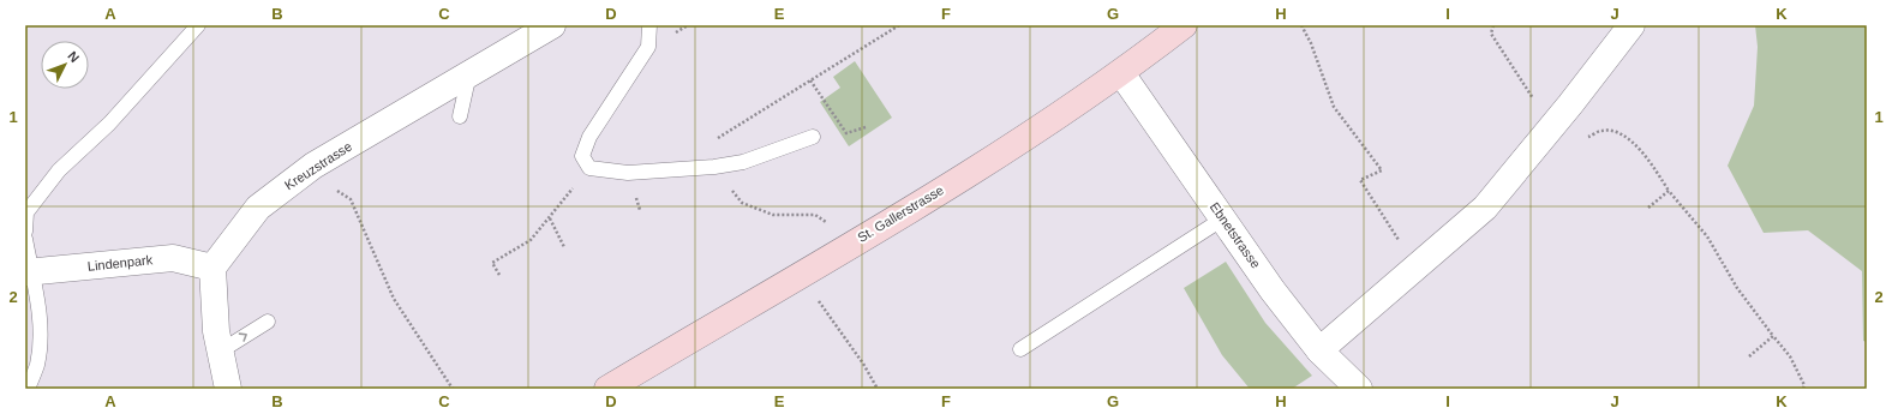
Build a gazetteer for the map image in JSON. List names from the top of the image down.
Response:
{
  "streets": {
    "street": [
      "Kreuzstrasse",
      "St. Gallerstrasse",
      "Ebnetstrasse",
      "Lindenpark"
    ]
  },
  "crossings": [
    ["Kreuzstrasse", "Lindenpark"],
    ["St. Gallerstrasse", "Ebnetstrasse"]
  ],
  "north": "top right",
  "grid": {
    "columns": [
      "A",
      "B",
      "C",
      "D",
      "E",
      "F",
      "G",
      "H",
      "I",
      "J",
      "K"
    ],
    "rows": ["1", "2"]
  }
}
